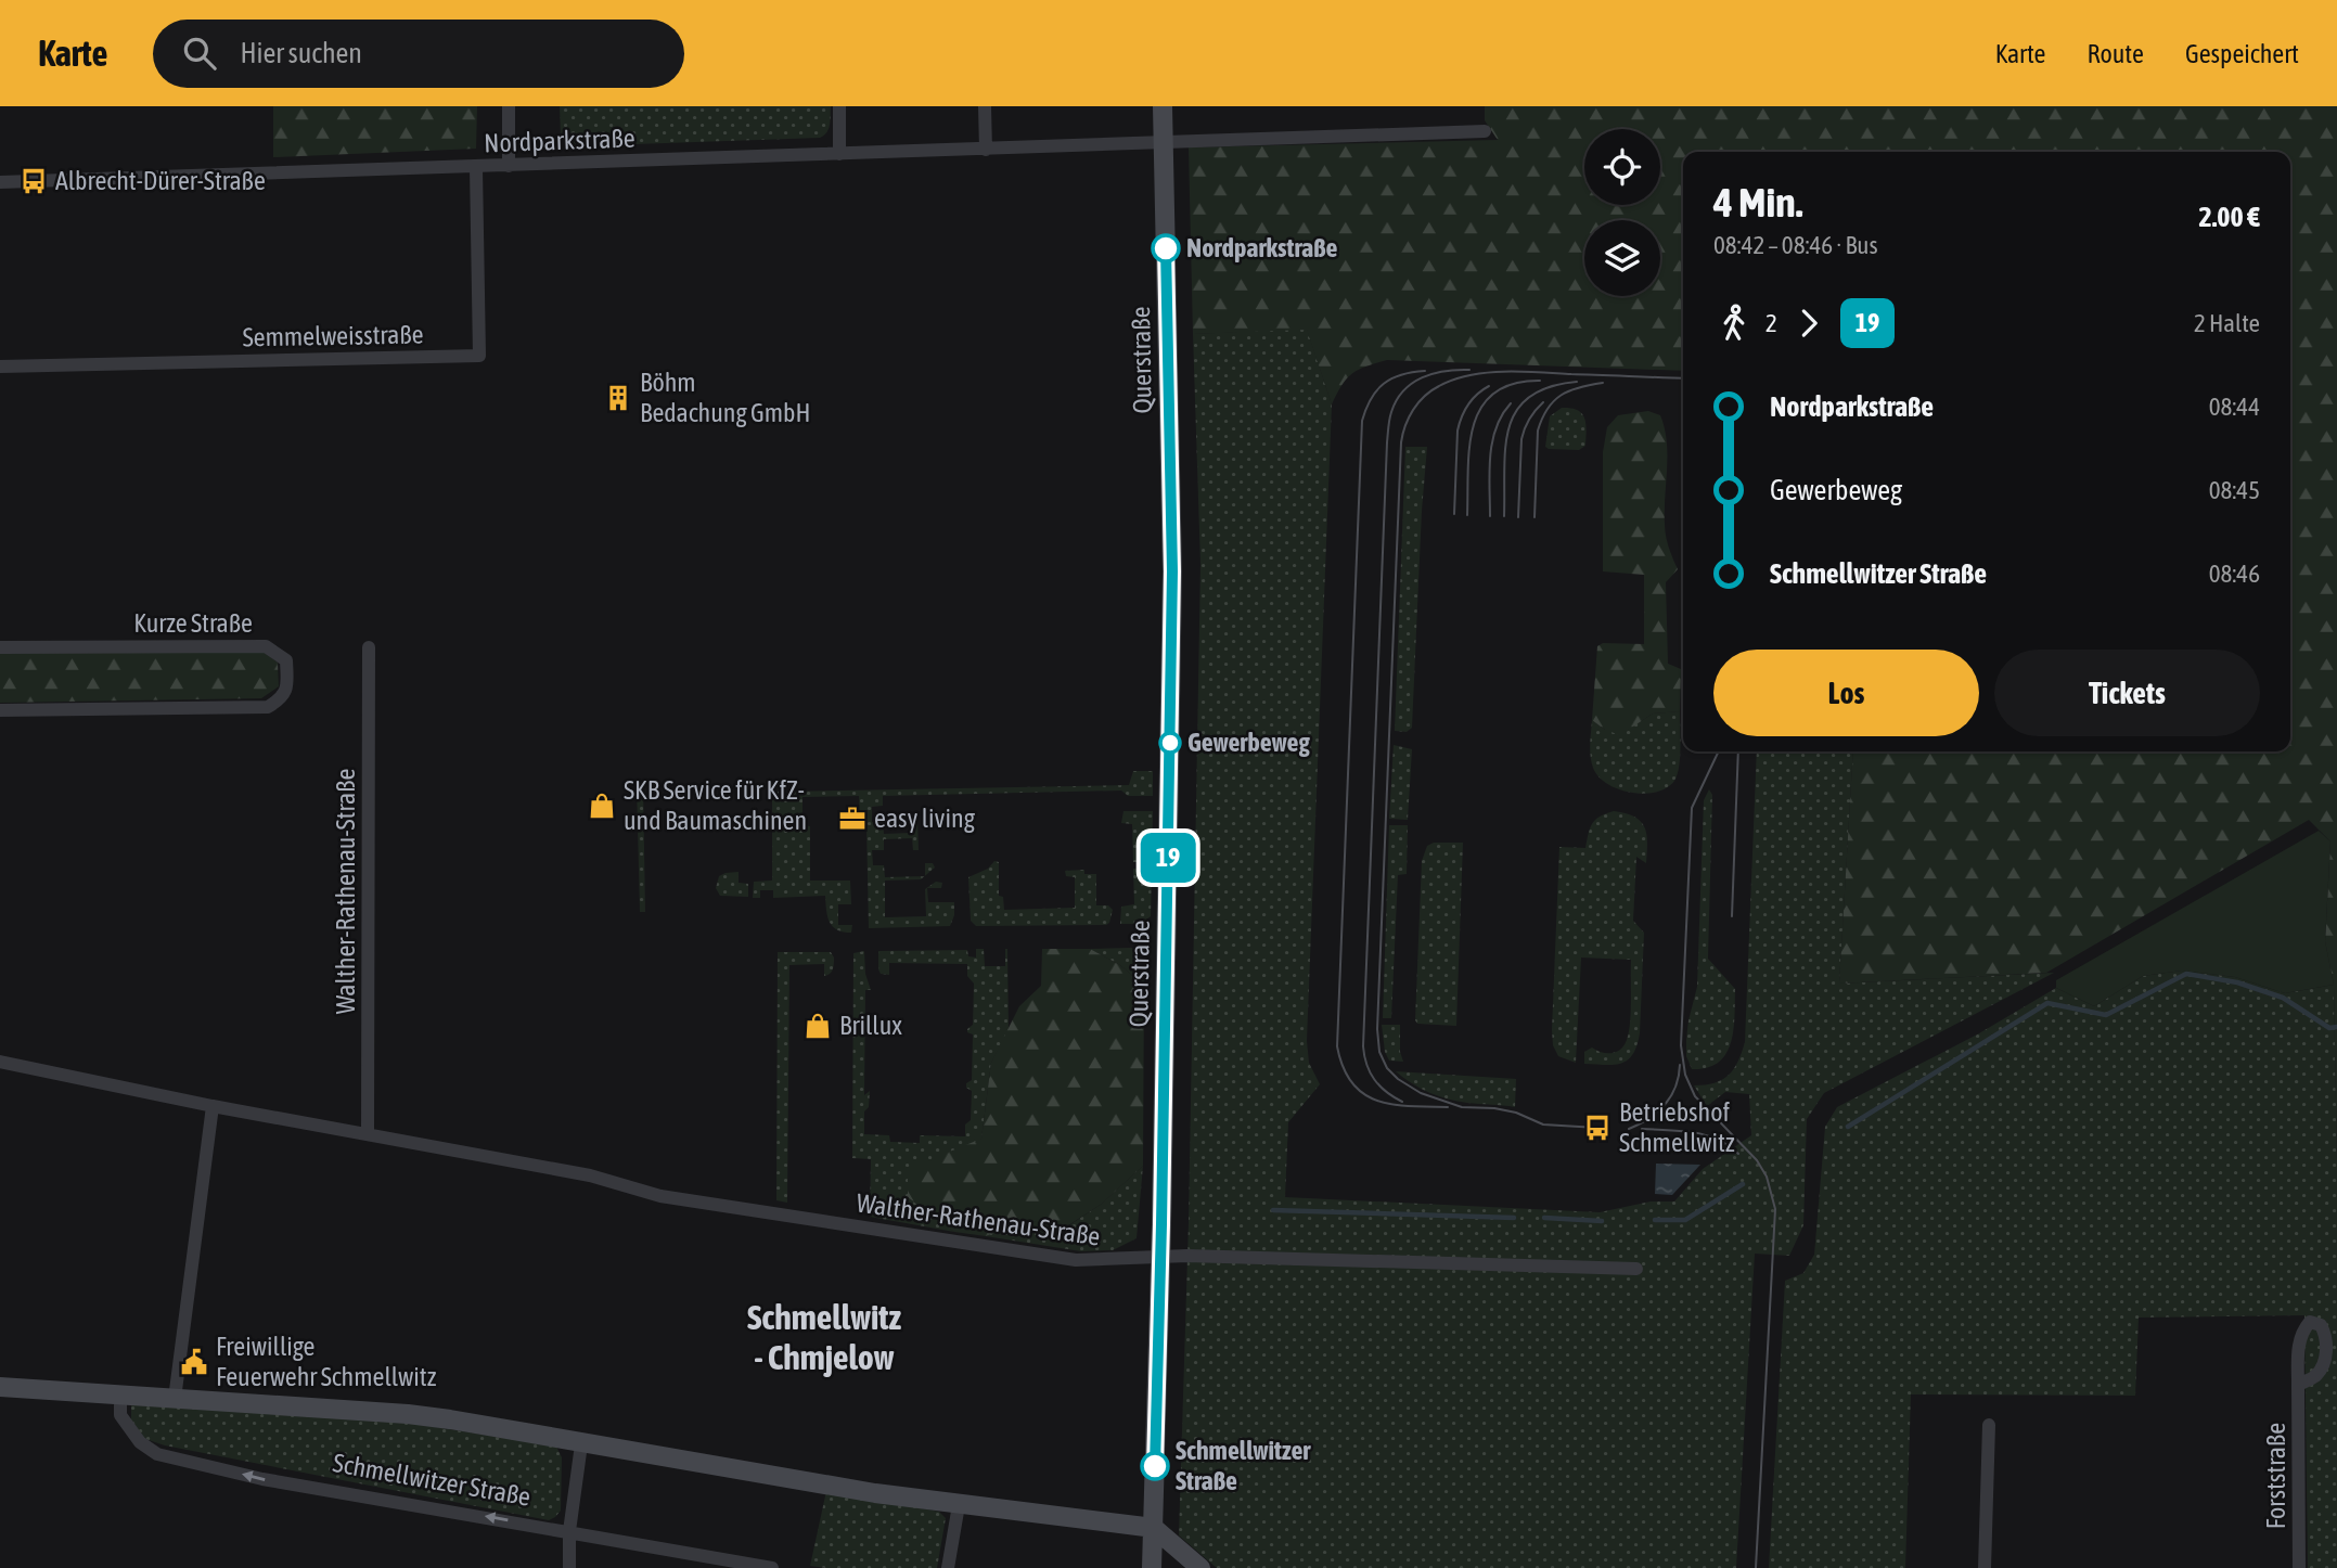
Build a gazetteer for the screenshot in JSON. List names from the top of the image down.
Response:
{
  "streets": {
    "street": [
      "Nordparkstraße",
      "Semmelweisstraße",
      "Querstraße",
      "Kurze Straße",
      "Walther-Rathenau-Straße",
      "Forststraße",
      "Schmellwitzer Straße"
    ]
  },
  "crossings": [
    ["Nordparkstraße", "Semmelweisstraße"],
    ["Nordparkstraße", "Querstraße"],
    ["Querstraße", "Walther-Rathenau-Straße"],
    ["Querstraße", "Schmellwitzer Straße"]
  ],
  "districts": ["Schmellwitz - Chmjelow"],
  "places": {
    "bus stop": ["Albrecht-Dürer-Straße", "Betriebshof Schmellwitz"],
    "other": ["Nordparkstraße", "Gewerbeweg", "Schmellwitzer Straße"],
    "building": ["Böhm Bedachung GmbH"],
    "shop": ["SKB Service für KfZ- und Baumaschinen", "Brillux"],
    "office": ["easy living"],
    "public building": ["Freiwillige Feuerwehr Schmellwitz"]
  },
  "lines": ["bus line 19"],
  "page": {
    "header": "Karte",
    "search": "Hier suchen",
    "nav": ["Karte", "Route", "Gespeichert"],
    "on_map": "19",
    "heading": ["4 Min.", "08:42 – 08:46 · Bus", "2.00 €"],
    "legs": ["2", "19", "2 Halte"],
    "list": [
      {
        "name": "Nordparkstraße",
        "value": "08:44"
      },
      {
        "name": "Gewerbeweg",
        "value": "08:45"
      },
      {
        "name": "Schmellwitzer Straße",
        "value": "08:46"
      }
    ],
    "buttons": ["Los", "Tickets"]
  }
}
